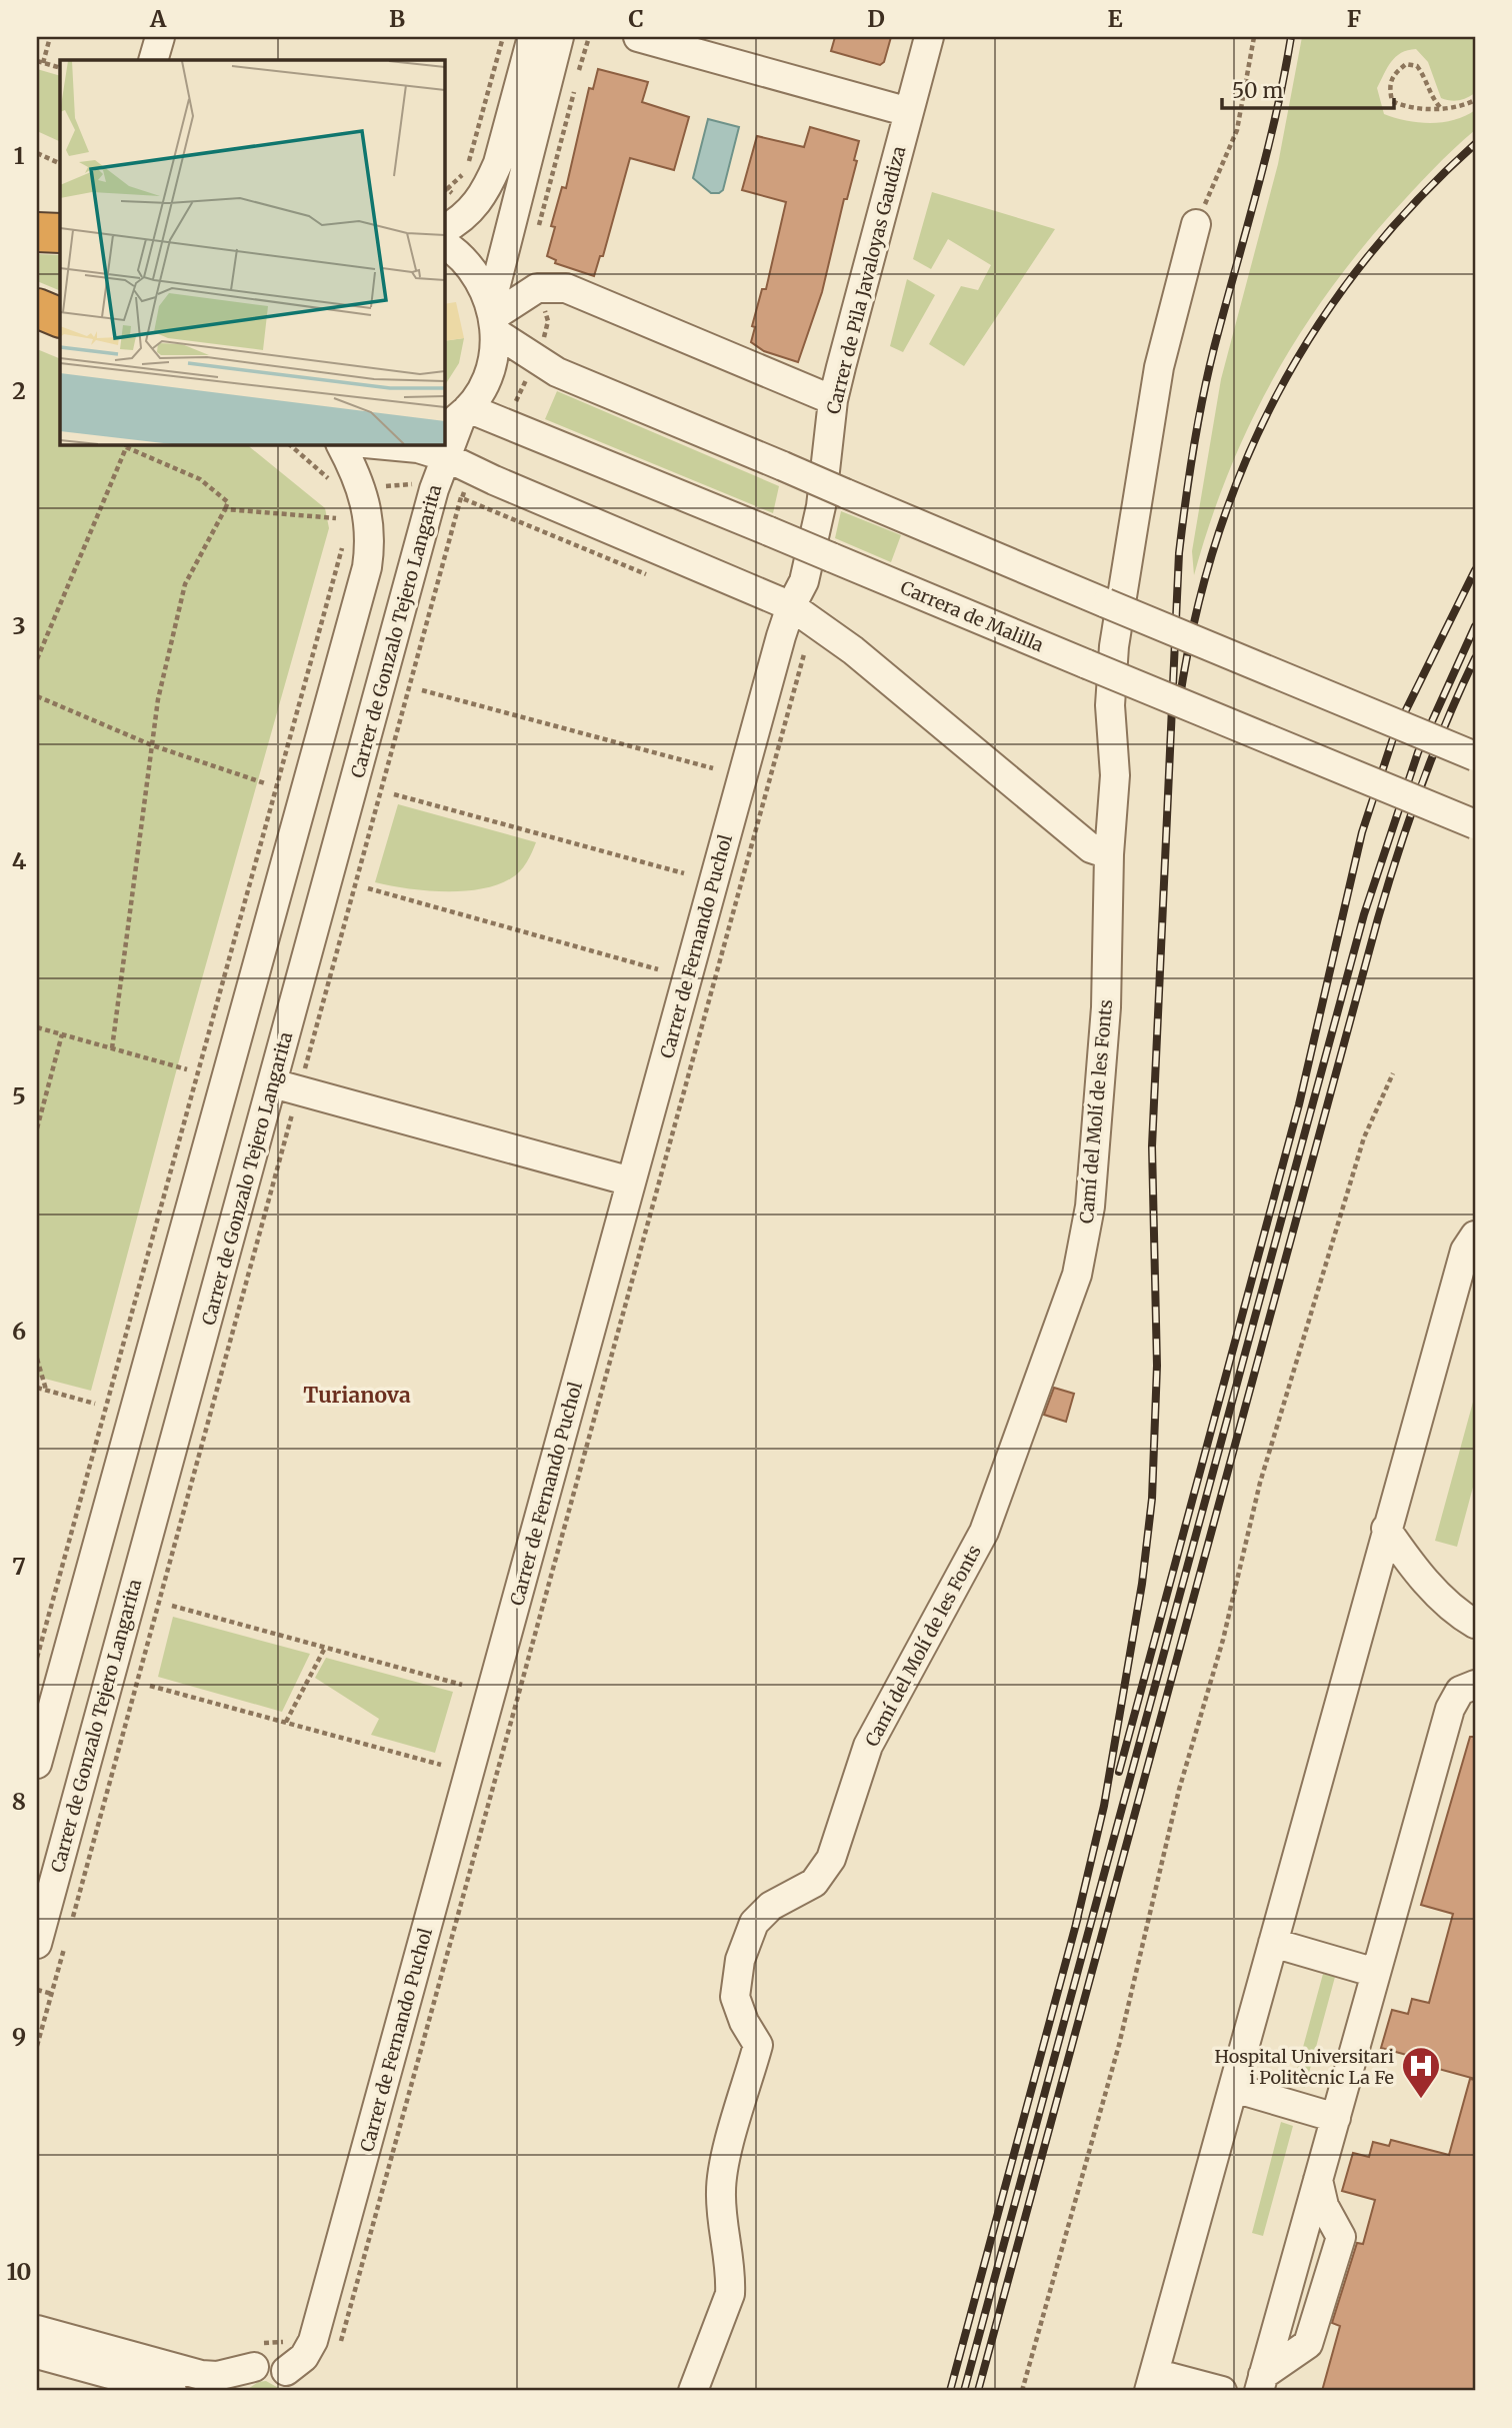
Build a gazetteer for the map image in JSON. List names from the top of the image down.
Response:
{
  "streets": {
    "street": [
      "Carrer de Pila Javaloyas Gaudiza",
      "Carrera de Malilla",
      "Carrer de Gonzalo Tejero Langarita",
      "Carrer de Fernando Puchol",
      "Camí del Molí de les Fonts"
    ]
  },
  "crossings": [
    ["Carrer de Pila Javaloyas Gaudiza", "Carrer de Fernando Puchol"],
    ["Carrera de Malilla", "Carrer de Gonzalo Tejero Langarita"]
  ],
  "districts": ["Turianova"],
  "places": {
    "hospital": ["Hospital Universitari i Politècnic La Fe"]
  },
  "scale_bar": "50 m",
  "grid": {
    "columns": [
      "A",
      "B",
      "C",
      "D",
      "E",
      "F"
    ],
    "rows": [
      "1",
      "2",
      "3",
      "4",
      "5",
      "6",
      "7",
      "8",
      "9",
      "10"
    ]
  }
}
